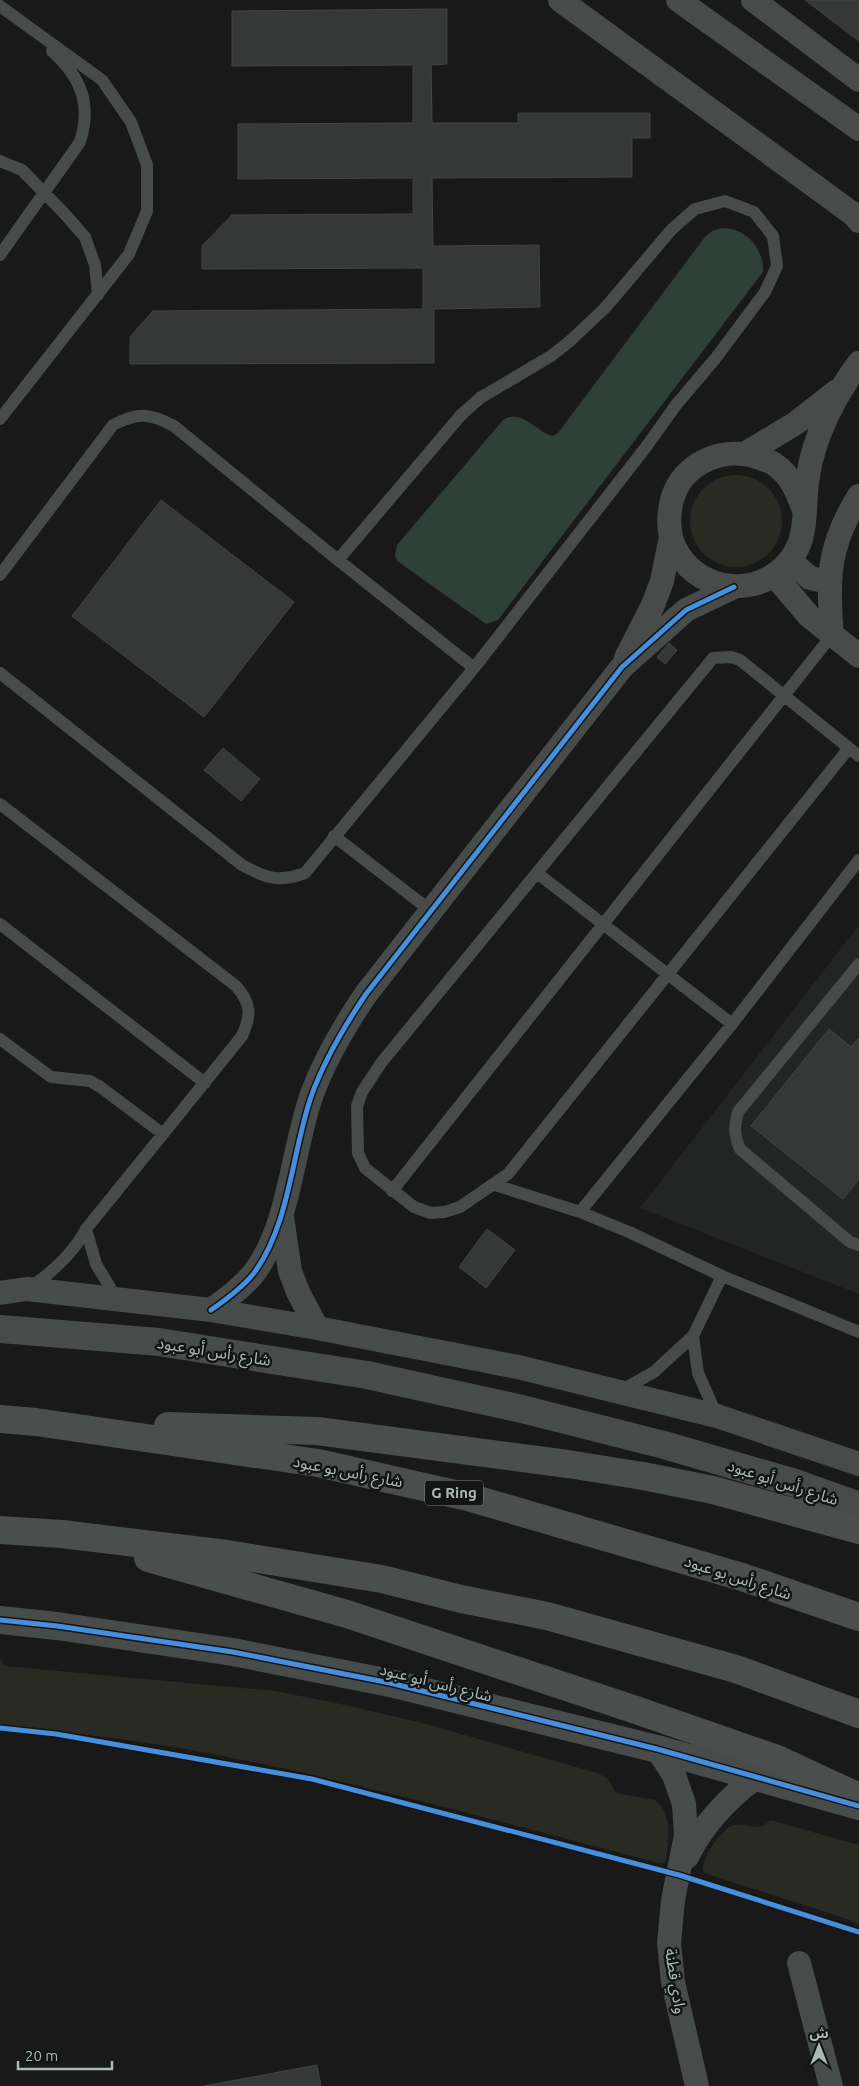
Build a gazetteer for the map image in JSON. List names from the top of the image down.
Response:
{
  "streets": {
    "highway": ["شارع رأس بو عبود", "G Ring"],
    "street": ["شارع رأس أبو عبود", "وادي قطنة"]
  },
  "crossings": [
    ["شارع رأس أبو عبود", "وادي قطنة"]
  ],
  "scale_bar": "20 m",
  "north": "top"
}
